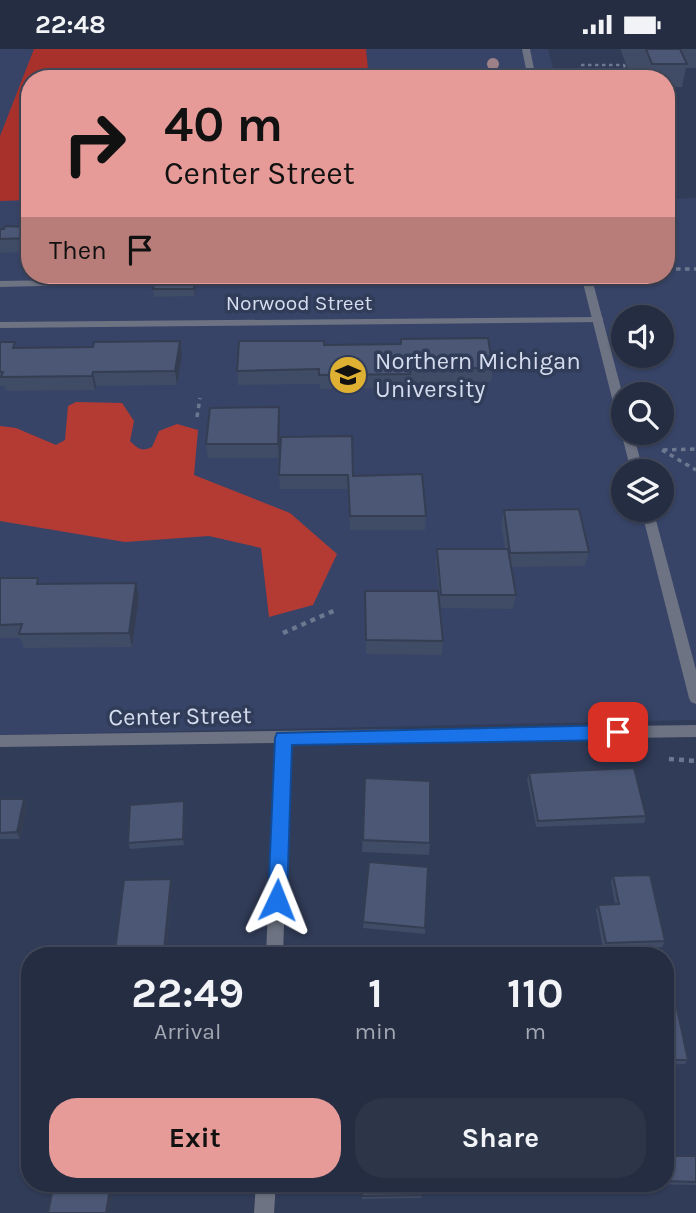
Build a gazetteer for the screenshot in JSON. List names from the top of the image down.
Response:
{
  "streets": {
    "street": ["Norwood Street", "Center Street"]
  },
  "places": {
    "school or university": ["Northern Michigan University"]
  },
  "page": {
    "status": "22:48",
    "turn": ["40 m", "Center Street"],
    "then": "Then",
    "eta": [
      "22:49",
      "Arrival",
      "1",
      "min",
      "110",
      "m"
    ],
    "buttons": ["Exit", "Share"]
  }
}
